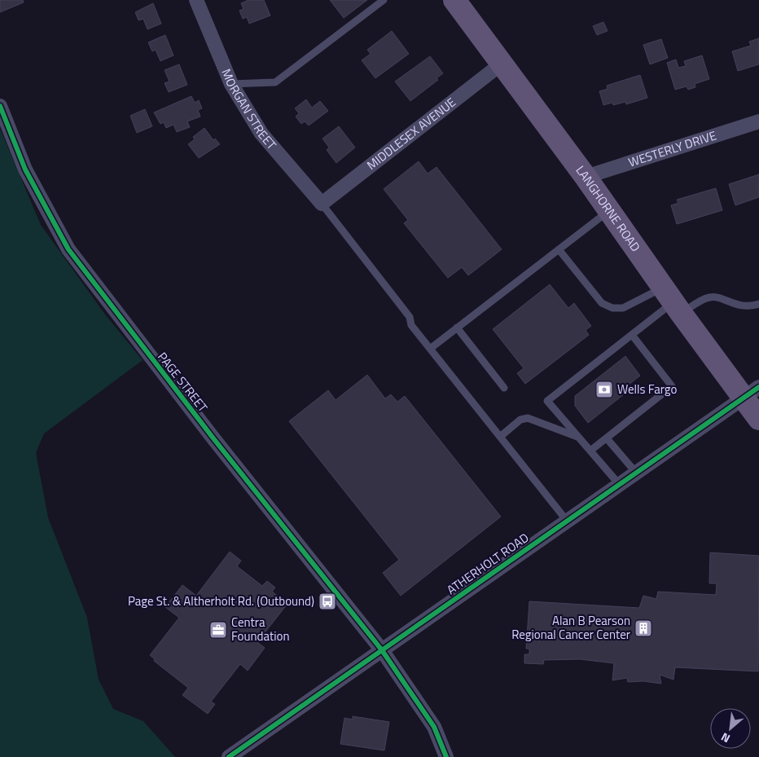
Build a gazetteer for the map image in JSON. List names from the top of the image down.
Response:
{
  "streets": {
    "main road": ["LANGHORNE ROAD"],
    "street": [
      "MORGAN STREET",
      "MIDDLESEX AVENUE",
      "WESTERLY DRIVE",
      "PAGE STREET",
      "ATHERHOLT ROAD"
    ]
  },
  "crossings": [
    ["MORGAN STREET", "MIDDLESEX AVENUE"],
    ["MIDDLESEX AVENUE", "LANGHORNE ROAD"],
    ["WESTERLY DRIVE", "LANGHORNE ROAD"],
    ["LANGHORNE ROAD", "ATHERHOLT ROAD"],
    ["PAGE STREET", "ATHERHOLT ROAD"]
  ],
  "places": {
    "bank": ["Wells Fargo"],
    "bus stop": ["Page St. & Altherholt Rd. (Outbound)"],
    "building": ["Alan B Pearson Regional Cancer Center"],
    "office": ["Centra Foundation"]
  },
  "north": "bottom left"
}
